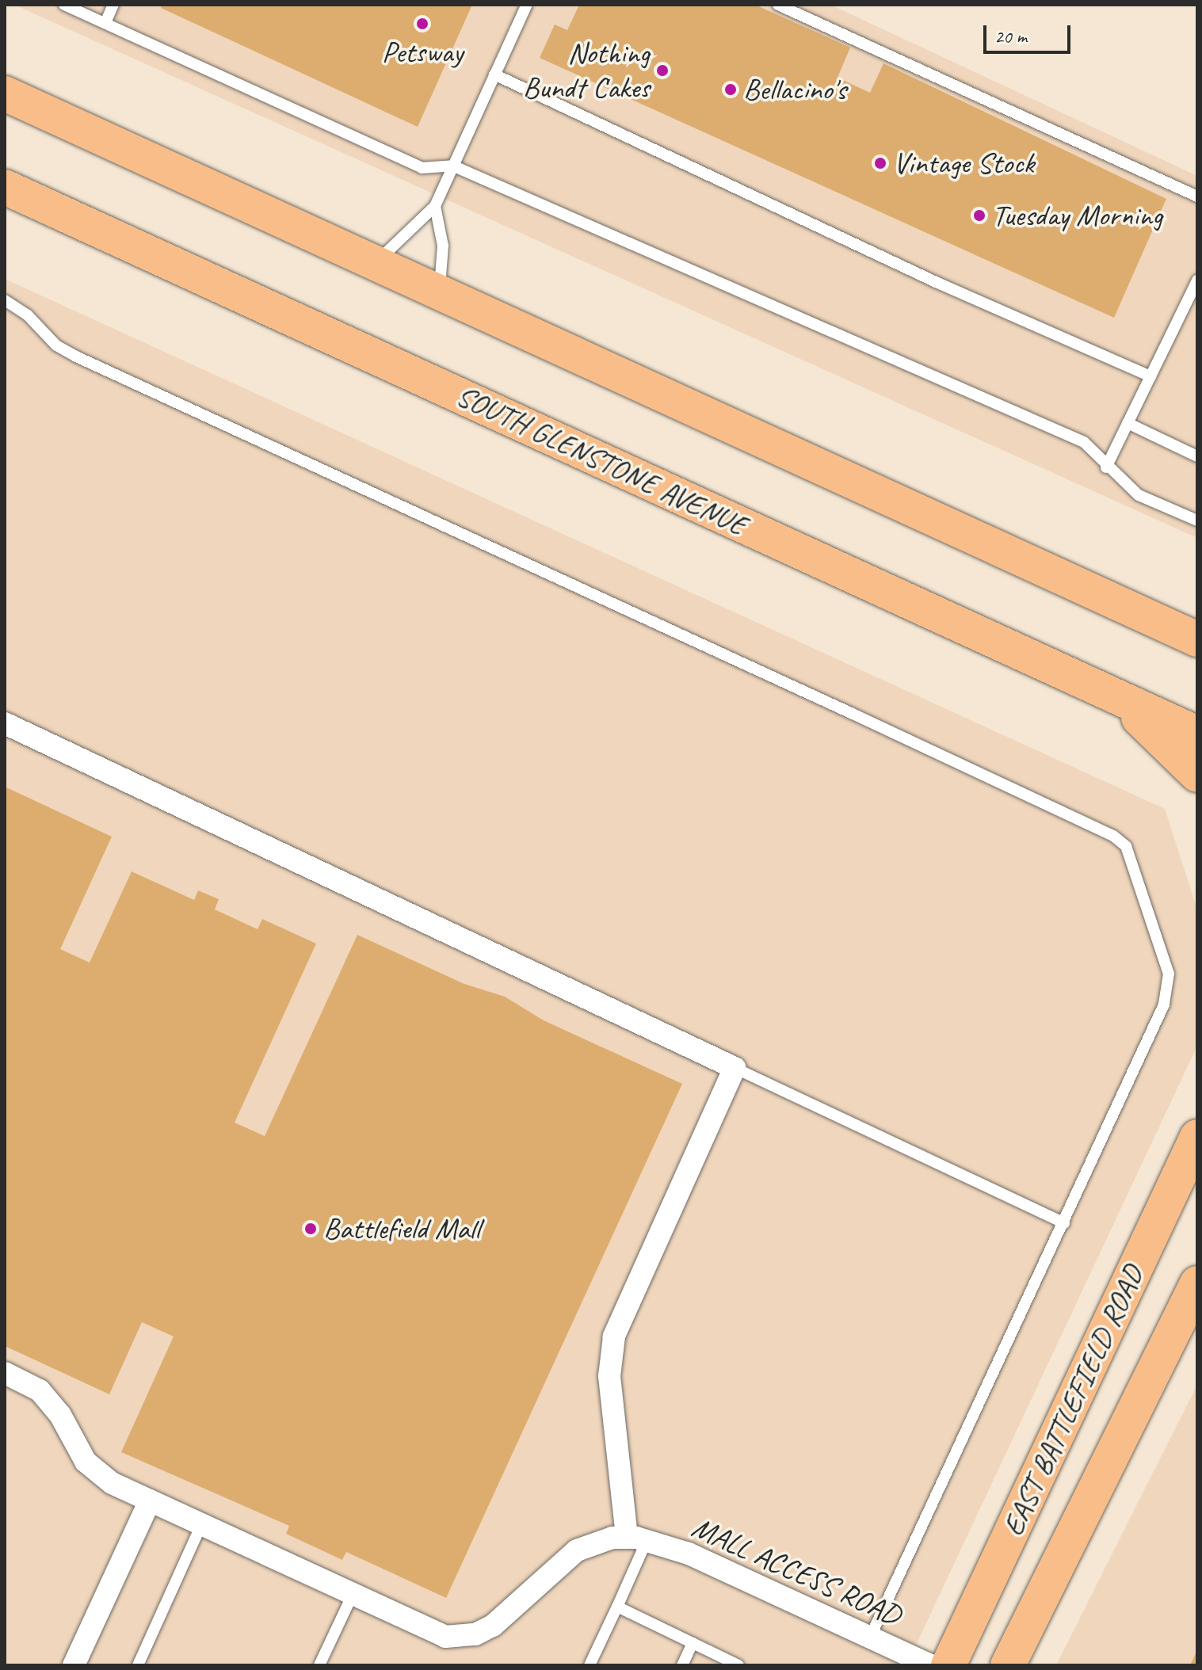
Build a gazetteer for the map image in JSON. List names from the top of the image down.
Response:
{
  "streets": {
    "main road": ["SOUTH GLENSTONE AVENUE", "EAST BATTLEFIELD ROAD"],
    "street": ["MALL ACCESS ROAD"]
  },
  "places": [
    "Petsway",
    "Nothing Bundt Cakes",
    "Bellacino's",
    "Vintage Stock",
    "Tuesday Morning",
    "Battlefield Mall"
  ],
  "scale_bar": "20 m"
}
